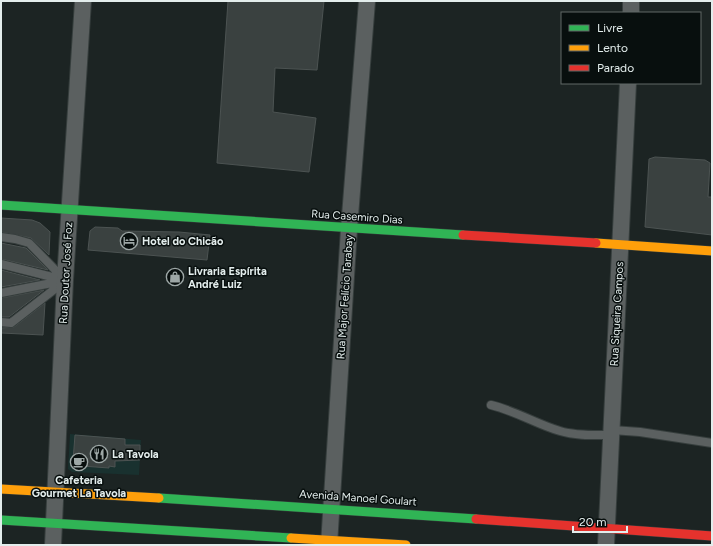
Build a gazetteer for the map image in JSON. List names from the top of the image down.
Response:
{
  "streets": {
    "main road": ["Rua Casemiro Dias", "Avenida Manoel Goulart"],
    "street": ["Rua Doutor José Foz", "Rua Major Felício Tarabay", "Rua Siqueira Campos"]
  },
  "crossings": [
    ["Rua Casemiro Dias", "Rua Doutor José Foz"],
    ["Rua Casemiro Dias", "Rua Major Felício Tarabay"],
    ["Rua Casemiro Dias", "Rua Siqueira Campos"],
    ["Rua Doutor José Foz", "Avenida Manoel Goulart"],
    ["Rua Major Felício Tarabay", "Avenida Manoel Goulart"],
    ["Rua Siqueira Campos", "Avenida Manoel Goulart"]
  ],
  "places": {
    "hotel": ["Hotel do Chicão"],
    "shop": ["Livraria Espírita André Luiz"],
    "restaurant": ["La Tavola"],
    "cafe": ["Cafeteria Gourmet La Tavola"]
  },
  "legend": ["Livre", "Lento", "Parado"],
  "scale_bar": "20 m"
}
